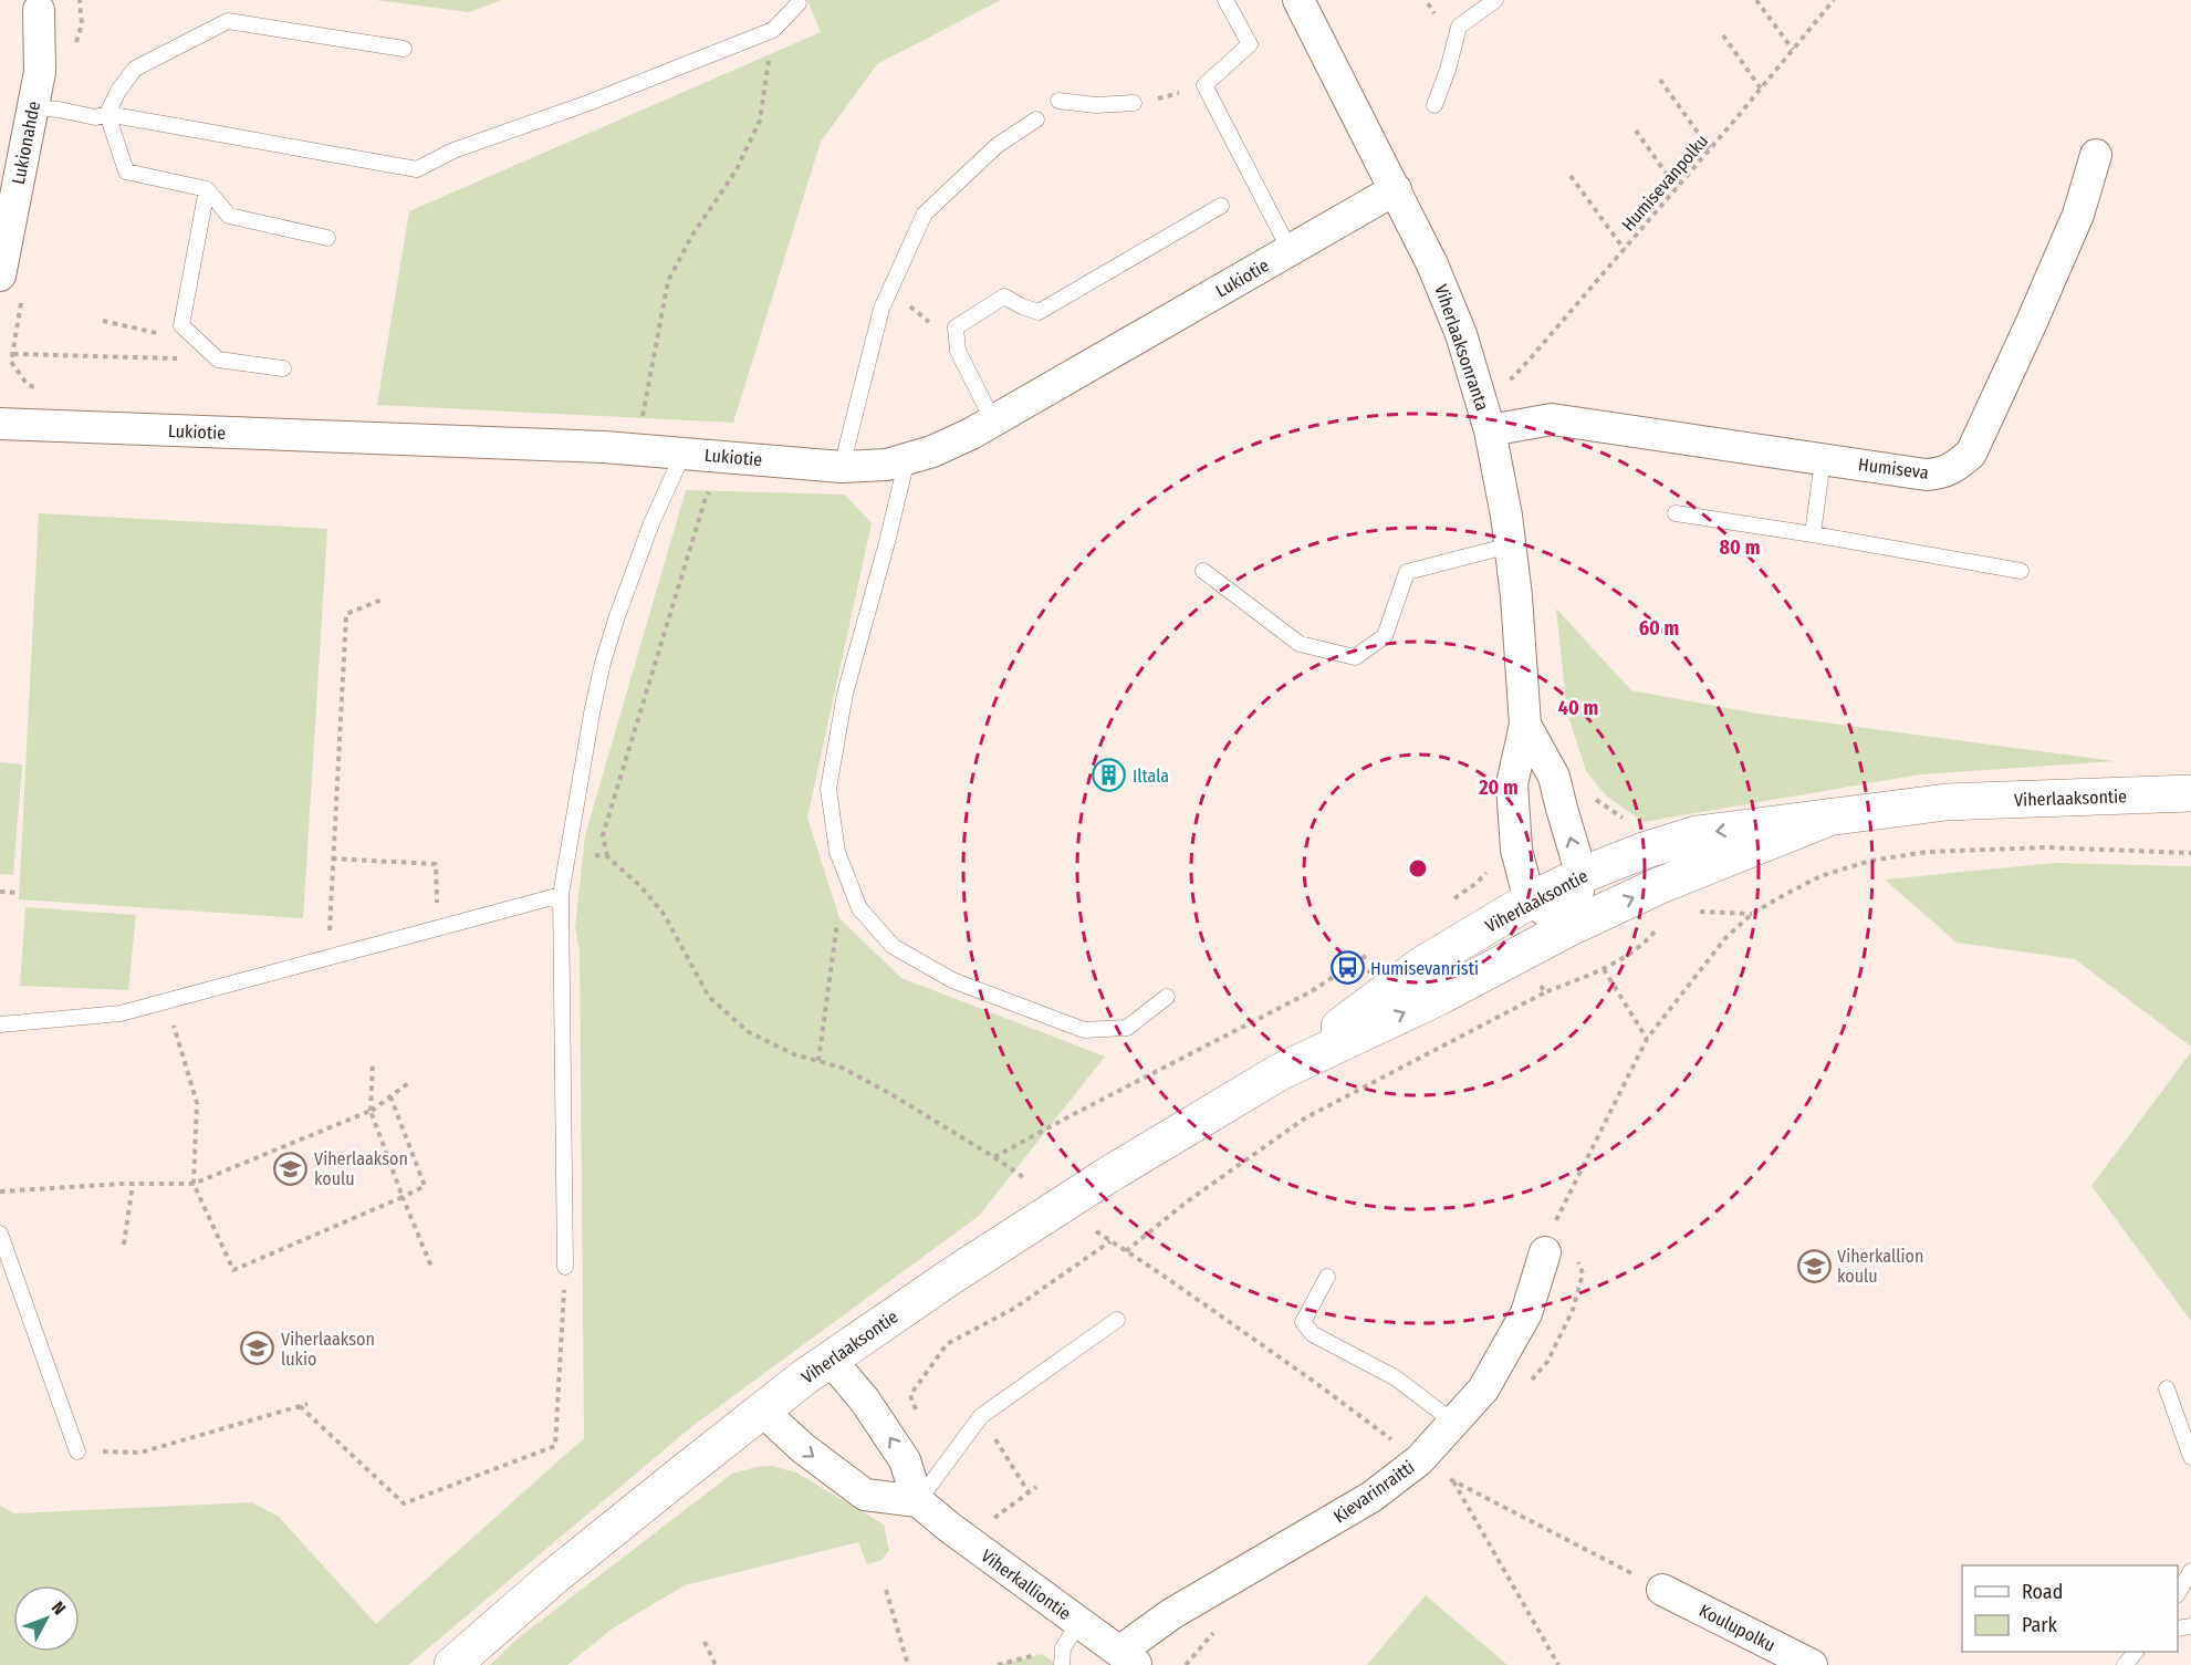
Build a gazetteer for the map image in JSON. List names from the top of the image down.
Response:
{
  "streets": {
    "street": [
      "Lukionahde",
      "Lukiotie",
      "Viherlaaksonranta",
      "Humiseva",
      "Viherlaaksontie",
      "Kievarinraitti",
      "Viherkalliontie",
      "Koulupolku"
    ],
    "path": ["Humisevanpolku"]
  },
  "crossings": [
    ["Lukiotie", "Viherlaaksonranta"],
    ["Viherlaaksonranta", "Humiseva"],
    ["Viherlaaksonranta", "Viherlaaksontie"],
    ["Kievarinraitti", "Viherkalliontie"]
  ],
  "places": {
    "building": ["Iltala"],
    "bus stop": ["Humisevanristi"],
    "school or university": ["Viherlaakson koulu", "Viherkallion koulu", "Viherlaakson lukio"]
  },
  "legend": ["Road", "Park"],
  "north": "top right",
  "rings": [
    "80 m",
    "60 m",
    "40 m",
    "20 m"
  ]
}
